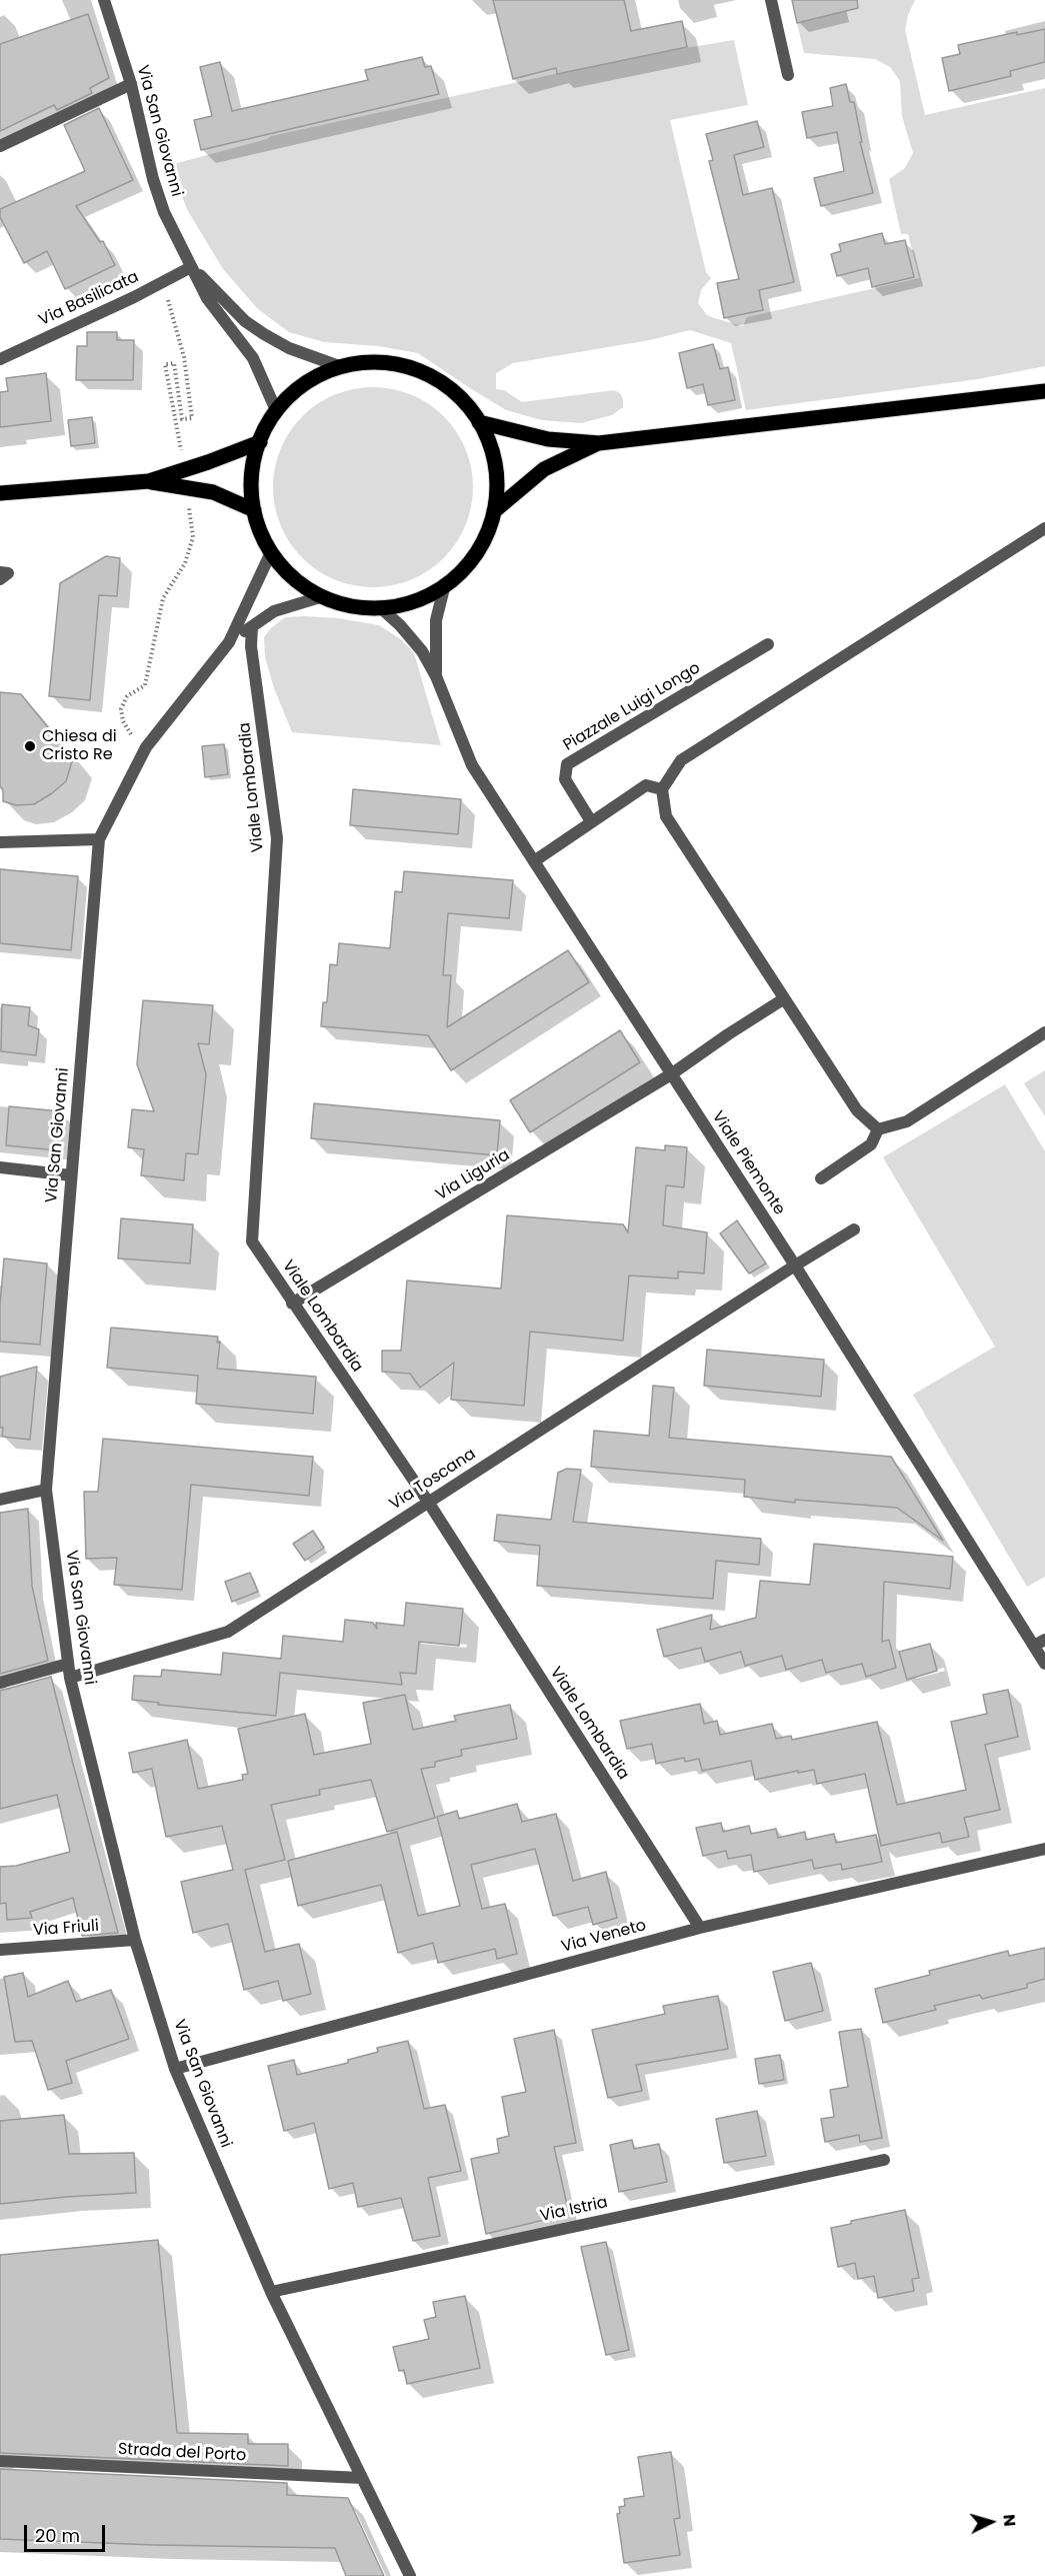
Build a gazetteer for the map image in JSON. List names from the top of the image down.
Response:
{
  "streets": {
    "street": [
      "Via San Giovanni",
      "Via Basilicata",
      "Piazzale Luigi Longo",
      "Viale Lombardia",
      "Viale Piemonte",
      "Via Liguria",
      "Via Toscana",
      "Via Friuli",
      "Via Veneto",
      "Via Istria",
      "Strada del Porto"
    ]
  },
  "crossings": [
    ["Via San Giovanni", "Via Basilicata"],
    ["Via San Giovanni", "Viale Lombardia"],
    ["Via San Giovanni", "Via Toscana"],
    ["Via San Giovanni", "Via Friuli"],
    ["Via San Giovanni", "Via Veneto"],
    ["Via San Giovanni", "Via Istria"],
    ["Via San Giovanni", "Strada del Porto"],
    ["Viale Lombardia", "Via Liguria"],
    ["Viale Lombardia", "Via Toscana"],
    ["Viale Lombardia", "Via Veneto"],
    ["Viale Piemonte", "Via Liguria"],
    ["Viale Piemonte", "Via Toscana"]
  ],
  "places": ["Chiesa di Cristo Re"],
  "scale_bar": "20 m",
  "north": "right"
}
